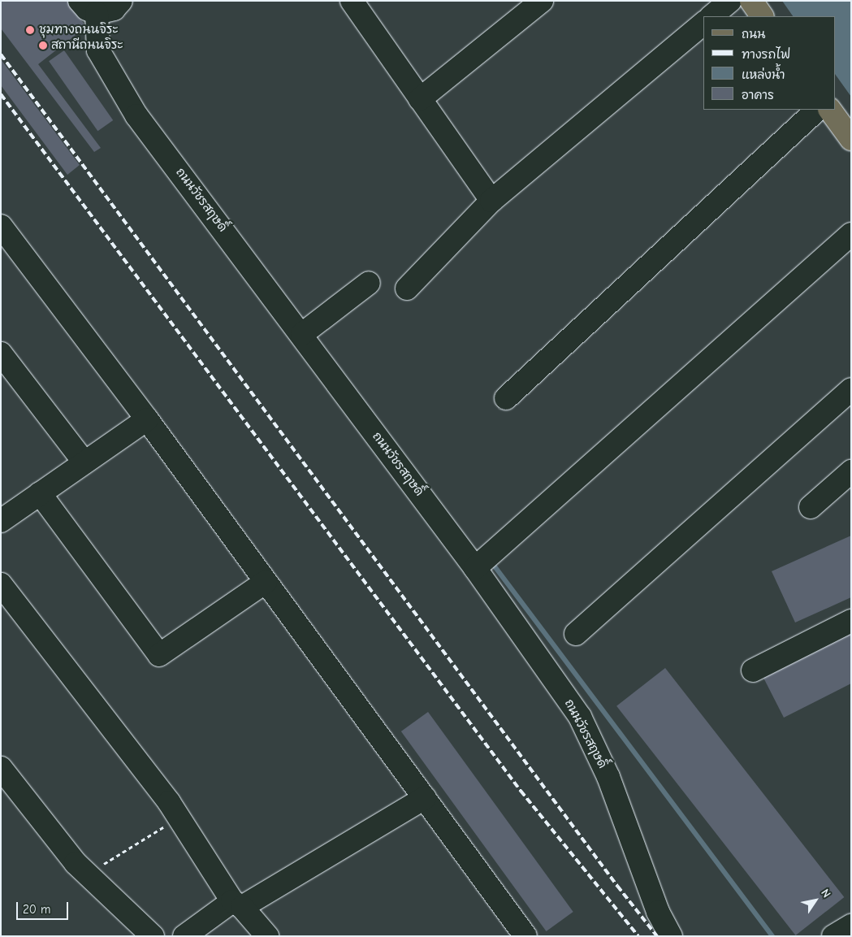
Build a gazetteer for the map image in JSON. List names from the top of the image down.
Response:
{
  "streets": {
    "street": ["ถนนวัชรสฤษดิ์"]
  },
  "places": ["ชุมทางถนนจิระ", "สถานีถนนจิระ"],
  "legend": [
    "ถนน",
    "ทางรถไฟ",
    "แหล่งน้ำ",
    "อาคาร"
  ],
  "scale_bar": "20 m",
  "north": "top right"
}
